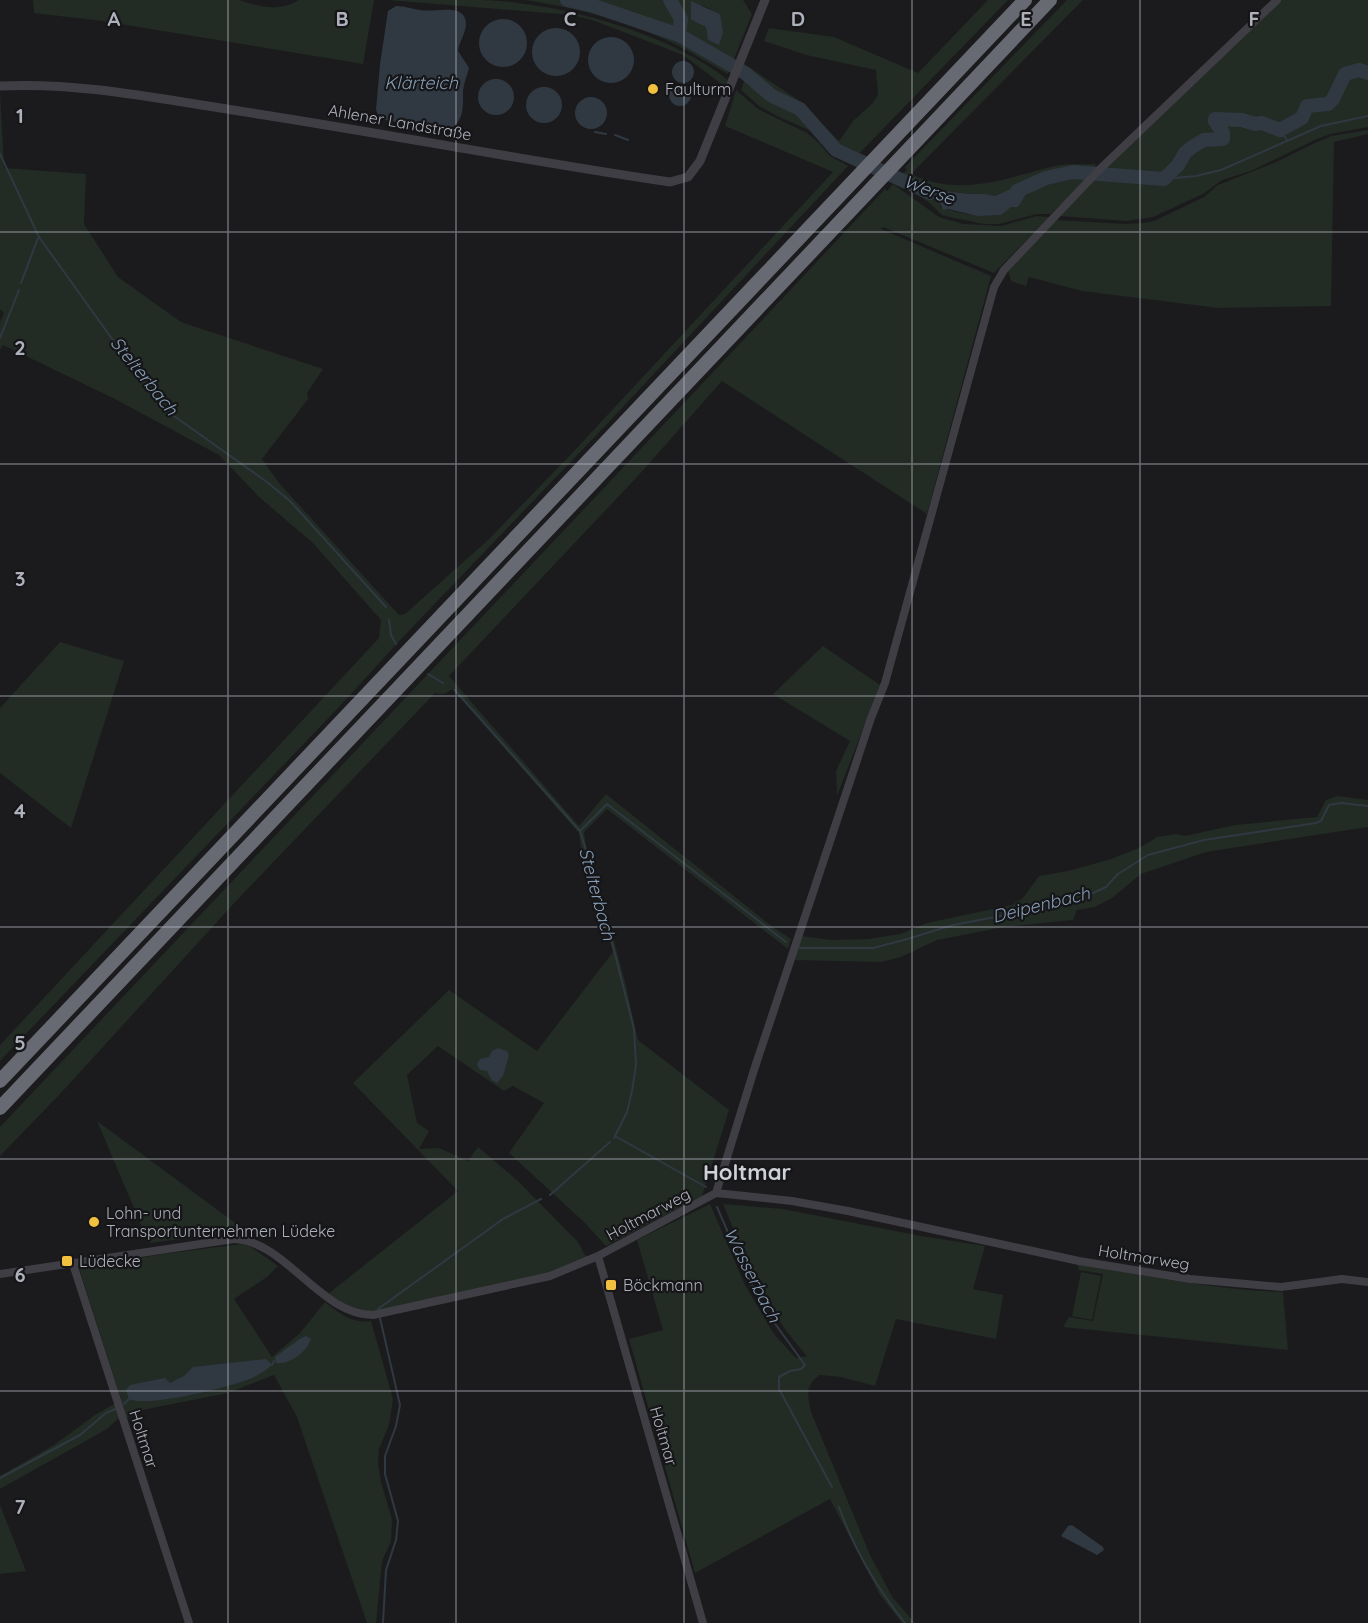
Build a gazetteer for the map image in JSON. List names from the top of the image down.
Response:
{
  "streets": {
    "street": ["Ahlener Landstraße", "Holtmarweg", "Holtmar"]
  },
  "crossings": [
    ["Holtmarweg", "Holtmar"]
  ],
  "districts": ["Holtmar"],
  "water": [
    "Klärteich",
    "Werse",
    "Stelterbach",
    "Deipenbach",
    "Wasserbach"
  ],
  "places": {
    "other": ["Faulturm", "Lohn- und Transportunternehmen Lüdeke"],
    "transit": ["Lüdecke", "Böckmann"]
  },
  "grid": {
    "columns": [
      "A",
      "B",
      "C",
      "D",
      "E",
      "F"
    ],
    "rows": [
      "1",
      "2",
      "3",
      "4",
      "5",
      "6",
      "7"
    ]
  }
}
